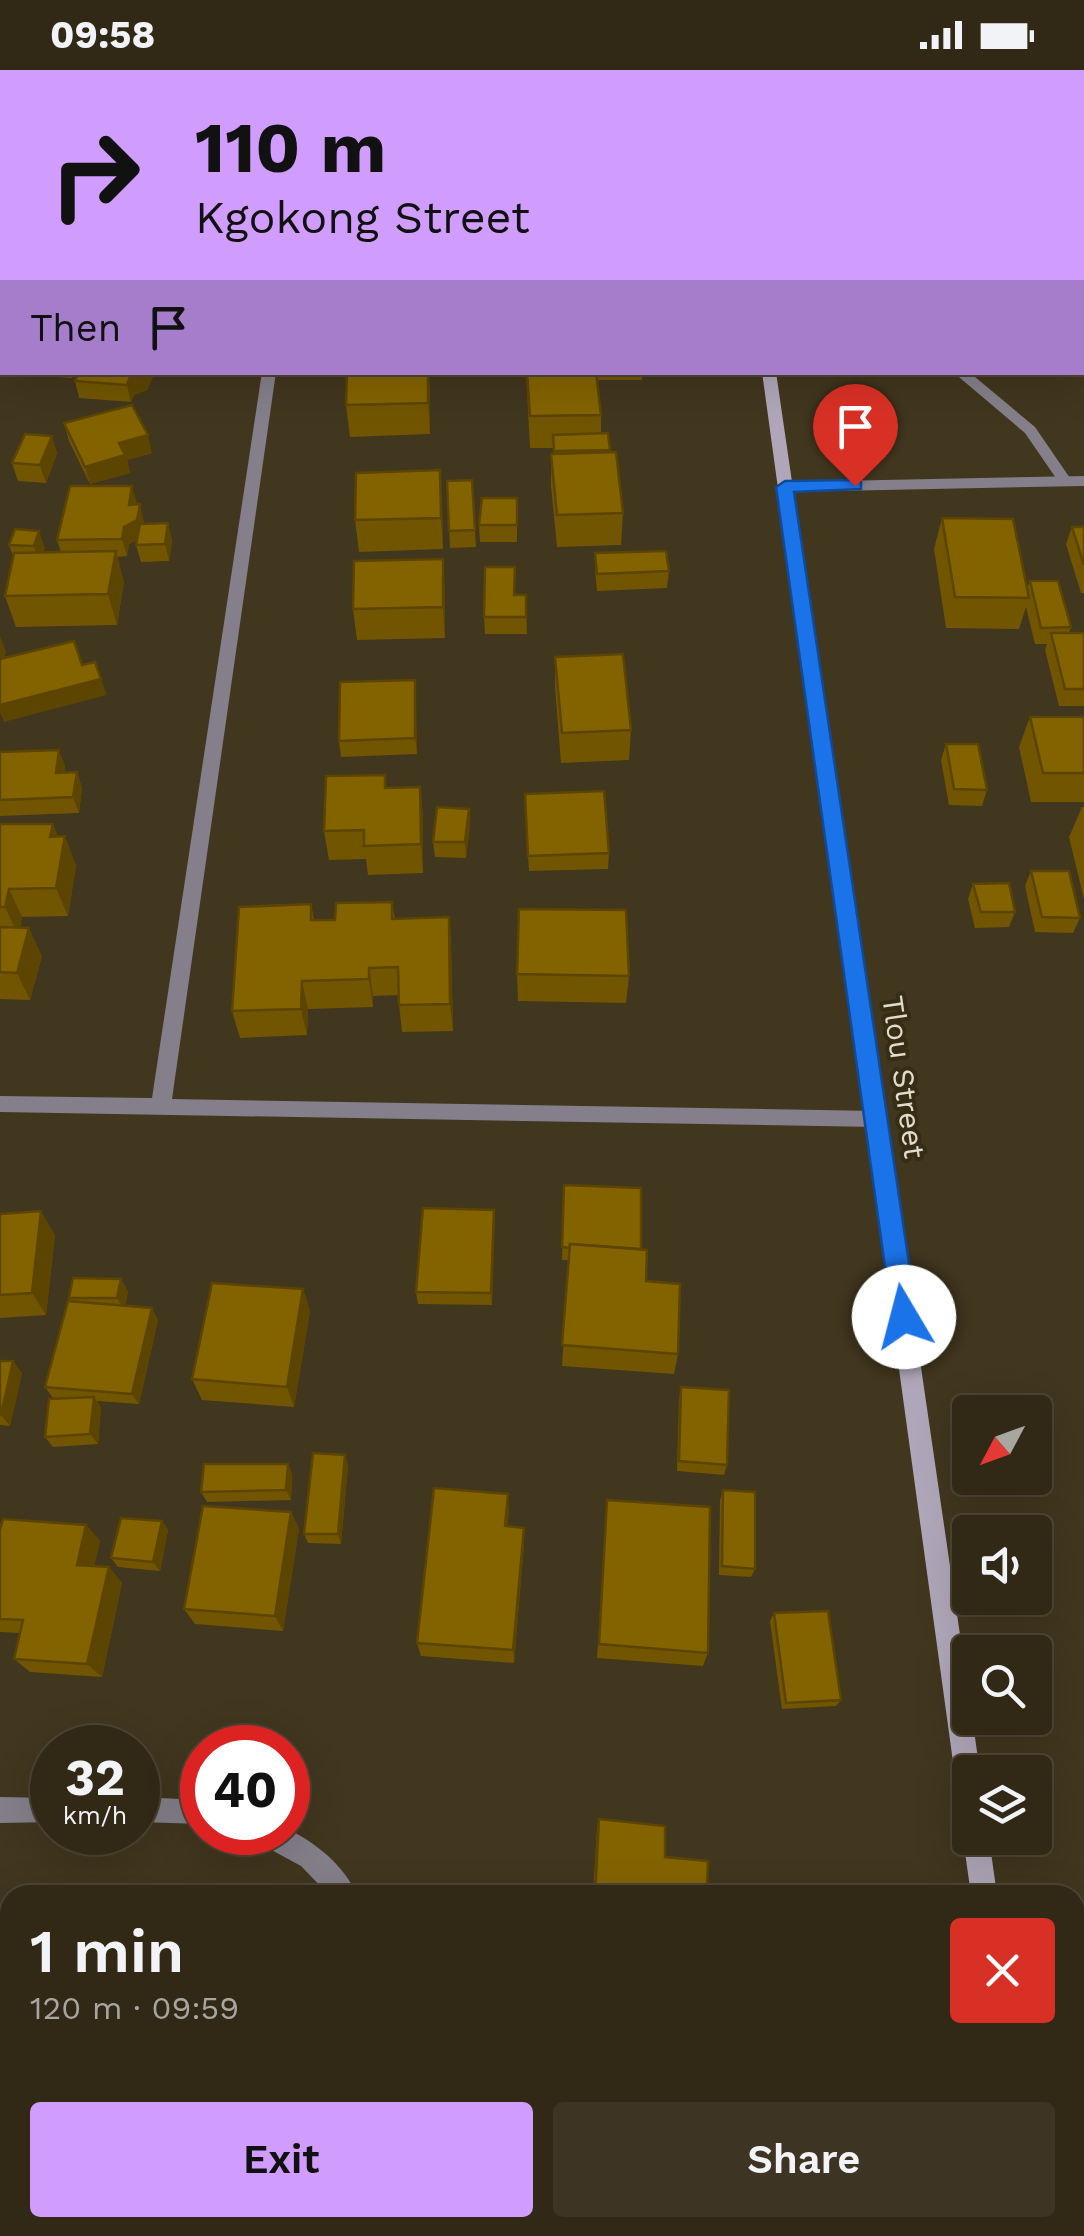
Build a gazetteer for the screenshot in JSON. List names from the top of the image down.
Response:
{
  "streets": {
    "street": ["Tlou Street"]
  },
  "north": "bottom left",
  "page": {
    "status": "09:58",
    "turn": ["110 m", "Kgokong Street"],
    "then": "Then",
    "speed": "32 km/h",
    "limit": "40",
    "heading": ["1 min", "120 m · 09:59"],
    "buttons": ["Exit", "Share"]
  }
}
